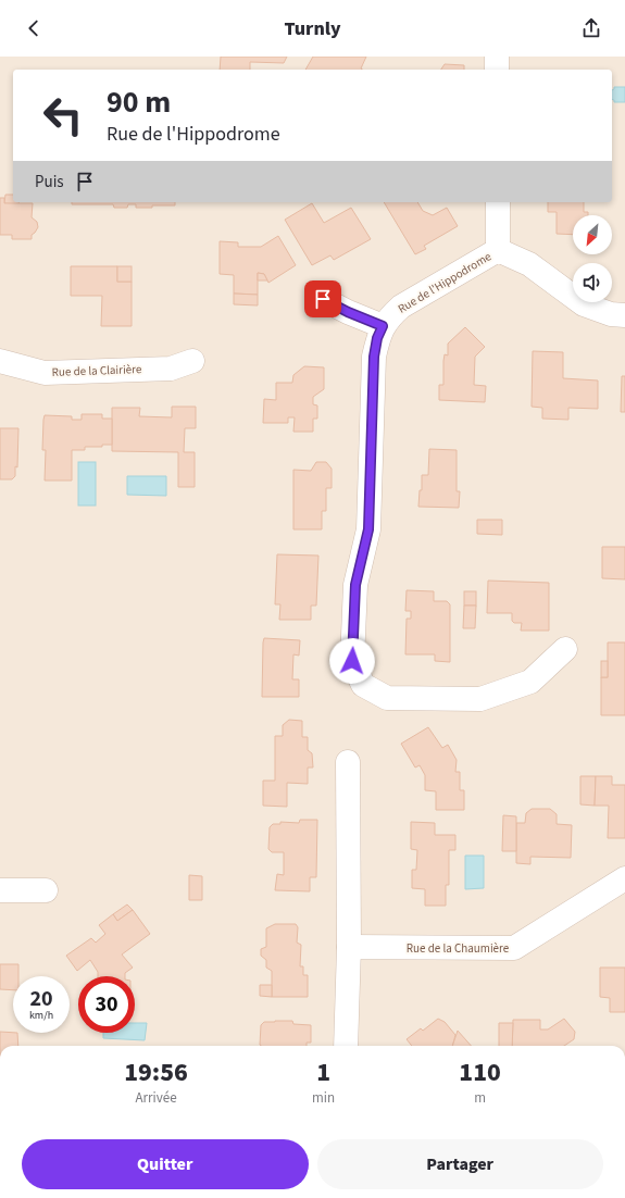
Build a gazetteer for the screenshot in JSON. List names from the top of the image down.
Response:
{
  "streets": {
    "street": ["Rue de l'Hippodrome", "Rue de la Clairière", "Rue de la Chaumière"]
  },
  "north": "bottom left",
  "page": {
    "header": "Turnly",
    "turn": ["90 m", "Rue de l'Hippodrome"],
    "then": "Puis",
    "speed": "20 km/h",
    "limit": "30",
    "eta": [
      "19:56",
      "Arrivée",
      "1",
      "min",
      "110",
      "m"
    ],
    "buttons": ["Quitter", "Partager"]
  }
}
